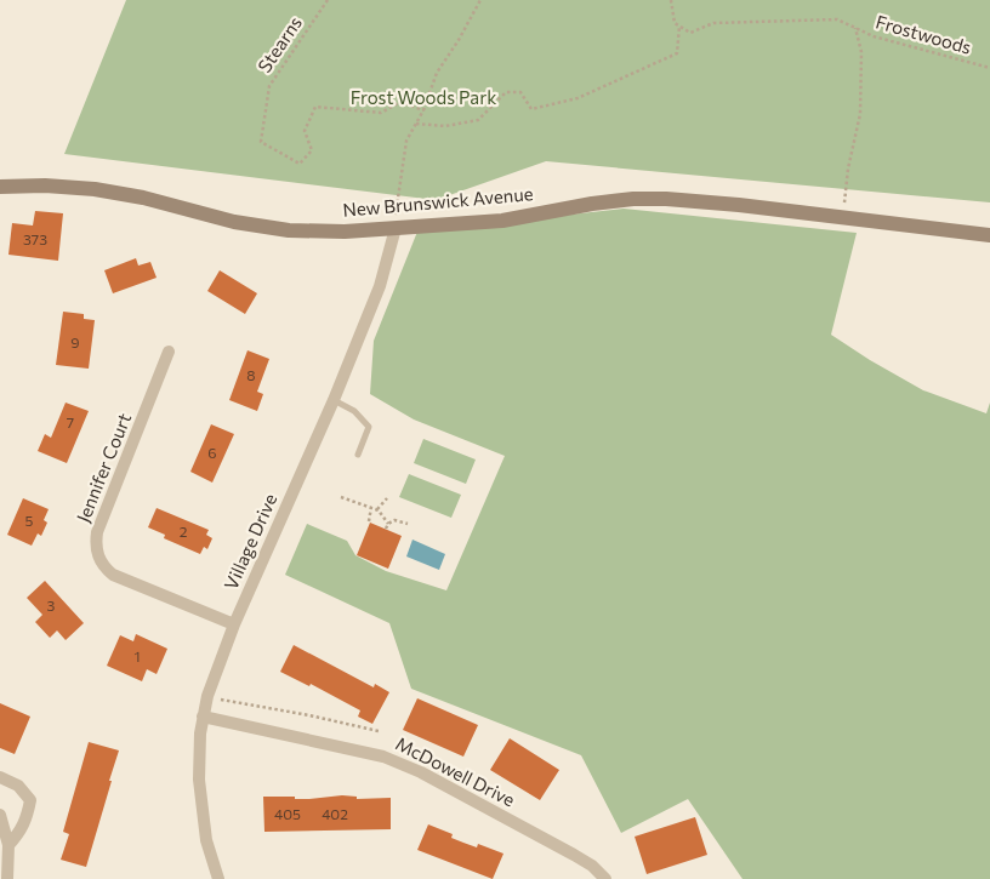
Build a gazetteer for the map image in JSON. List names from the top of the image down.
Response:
{
  "streets": {
    "street": [
      "New Brunswick Avenue",
      "Jennifer Court",
      "Village Drive",
      "McDowell Drive"
    ],
    "path": ["Frostwoods", "Stearns"]
  },
  "crossings": [
    ["New Brunswick Avenue", "Village Drive"],
    ["Jennifer Court", "Village Drive"],
    ["Village Drive", "McDowell Drive"]
  ],
  "parks": ["Frost Woods Park"],
  "house_numbers": [
    "373",
    "9",
    "8",
    "7",
    "6",
    "5",
    "2",
    "3",
    "1",
    "405",
    "402"
  ]
}
